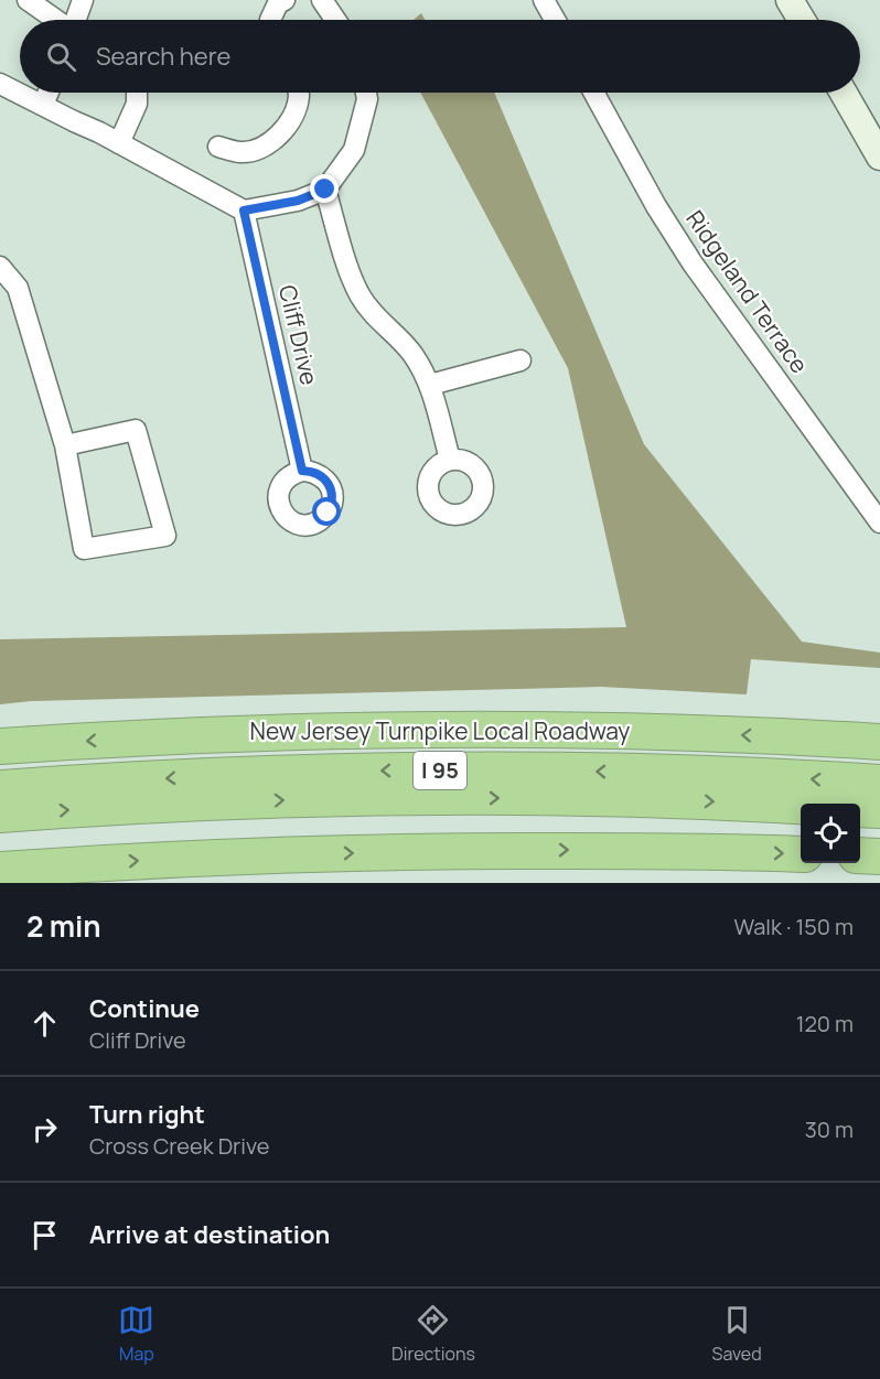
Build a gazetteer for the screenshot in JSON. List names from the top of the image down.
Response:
{
  "streets": {
    "highway": ["New Jersey Turnpike Local Roadway", "I 95"],
    "street": ["Ridgeland Terrace", "Cliff Drive"]
  },
  "page": {
    "search": "Search here",
    "heading": ["2 min", "Walk · 150 m"],
    "list": [
      ["Continue", "Cliff Drive", "120 m"],
      ["Turn right", "Cross Creek Drive", "30 m"],
      "Arrive at destination"
    ],
    "nav": ["Map", "Directions", "Saved"]
  }
}
